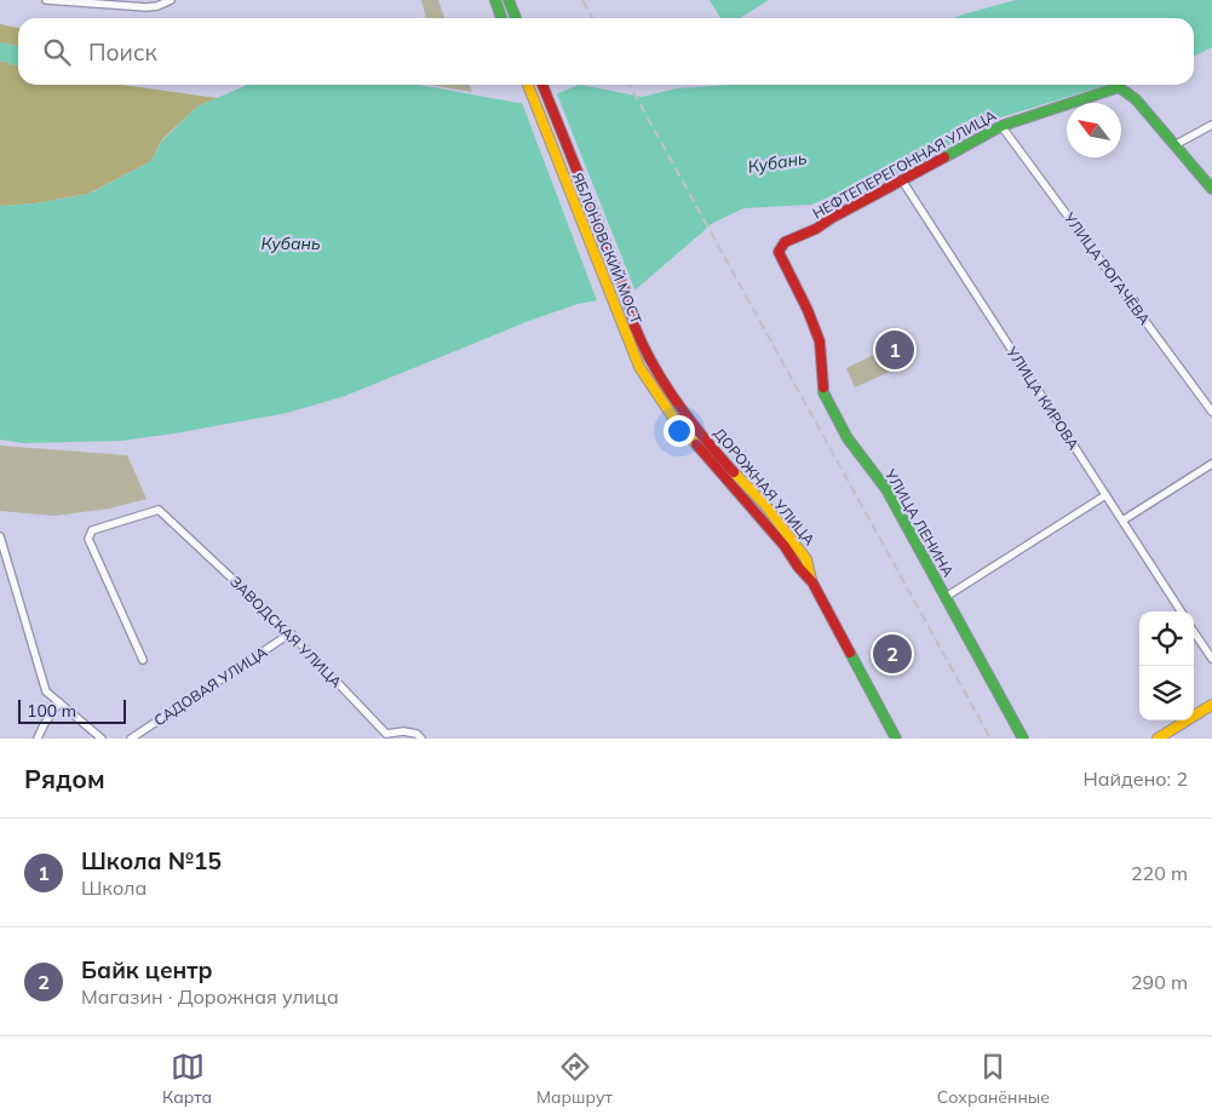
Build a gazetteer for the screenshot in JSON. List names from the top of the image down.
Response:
{
  "streets": {
    "main road": [
      "НЕФТЕПЕРЕГОННАЯ УЛИЦА",
      "ЯБЛОНОВСКИЙ МОСТ",
      "ДОРОЖНАЯ УЛИЦА",
      "УЛИЦА ЛЕНИНА"
    ],
    "street": [
      "УЛИЦА РОГАЧЁВА",
      "УЛИЦА КИРОВА",
      "ЗАВОДСКАЯ УЛИЦА",
      "САДОВАЯ УЛИЦА"
    ]
  },
  "crossings": [
    ["НЕФТЕПЕРЕГОННАЯ УЛИЦА", "УЛИЦА РОГАЧЁВА"],
    ["НЕФТЕПЕРЕГОННАЯ УЛИЦА", "УЛИЦА КИРОВА"],
    ["НЕФТЕПЕРЕГОННАЯ УЛИЦА", "УЛИЦА ЛЕНИНА"],
    ["ЯБЛОНОВСКИЙ МОСТ", "ДОРОЖНАЯ УЛИЦА"],
    ["ЗАВОДСКАЯ УЛИЦА", "САДОВАЯ УЛИЦА"]
  ],
  "water": ["Кубань"],
  "scale_bar": "100 m",
  "north": "top left",
  "page": {
    "search": "Поиск",
    "pins": ["1", "2"],
    "scale": "100 m",
    "heading": ["Рядом", "Найдено: 2"],
    "list": [
      {
        "mark": "1",
        "name": "Школа №15",
        "note": "Школа",
        "value": "220 m"
      },
      {
        "mark": "2",
        "name": "Байк центр",
        "note": "Магазин · Дорожная улица",
        "value": "290 m"
      }
    ],
    "nav": ["Карта", "Маршрут", "Сохранённые"]
  }
}
